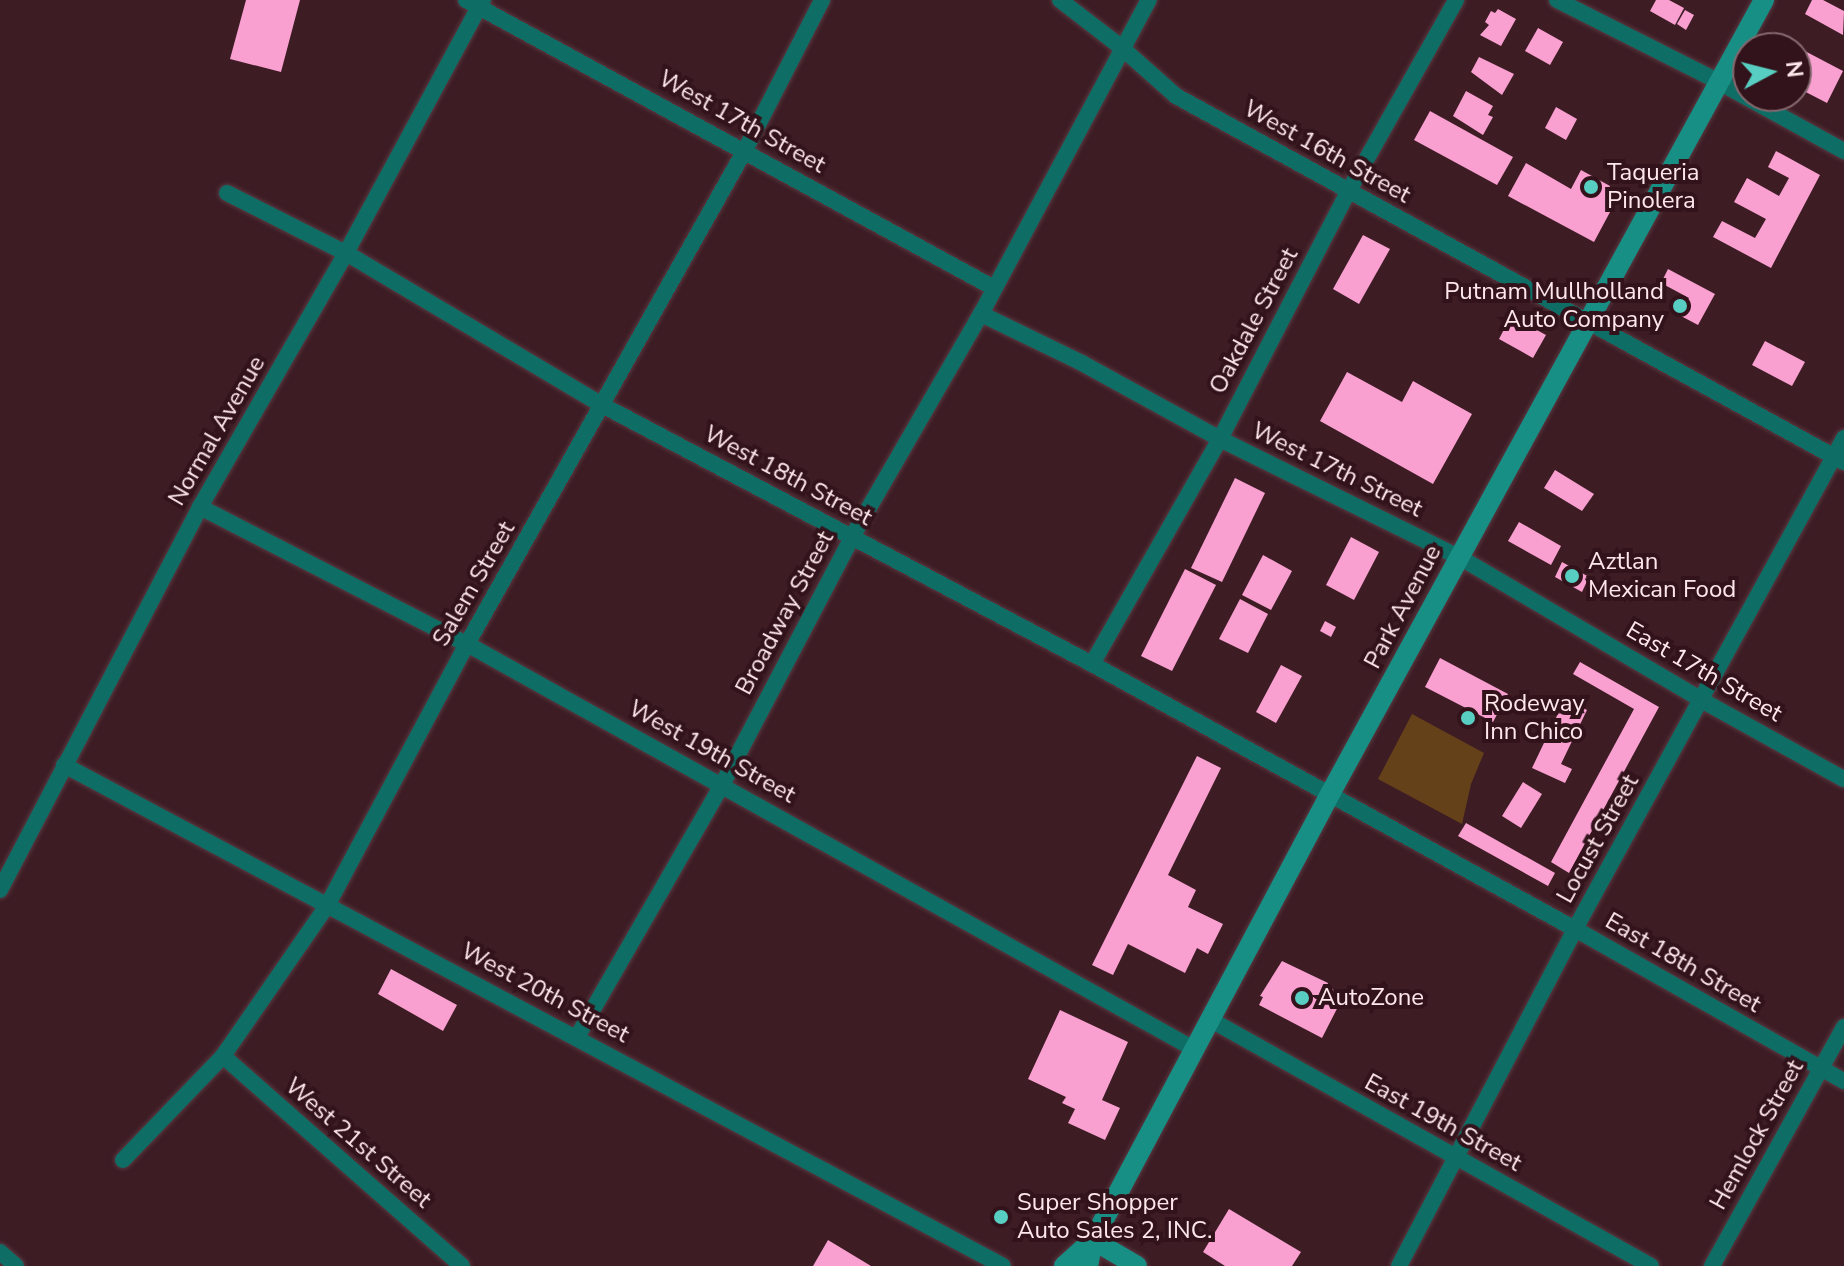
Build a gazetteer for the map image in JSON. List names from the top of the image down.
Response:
{
  "streets": {
    "main road": ["Park Avenue"],
    "street": [
      "West 17th Street",
      "West 16th Street",
      "Oakdale Street",
      "Normal Avenue",
      "West 18th Street",
      "Salem Street",
      "Broadway Street",
      "East 17th Street",
      "West 19th Street",
      "Locust Street",
      "East 18th Street",
      "West 20th Street",
      "East 19th Street",
      "Hemlock Street",
      "West 21st Street"
    ]
  },
  "crossings": [
    ["West 17th Street", "Oakdale Street"],
    ["West 17th Street", "Normal Avenue"],
    ["West 17th Street", "Salem Street"],
    ["West 17th Street", "Park Avenue"],
    ["West 17th Street", "Broadway Street"],
    ["West 17th Street", "East 17th Street"],
    ["West 16th Street", "Oakdale Street"],
    ["West 16th Street", "Park Avenue"],
    ["West 16th Street", "Broadway Street"],
    ["West 16th Street", "Locust Street"],
    ["Oakdale Street", "West 18th Street"],
    ["Normal Avenue", "West 18th Street"],
    ["Normal Avenue", "West 19th Street"],
    ["Normal Avenue", "West 20th Street"],
    ["West 18th Street", "Salem Street"],
    ["West 18th Street", "Park Avenue"],
    ["West 18th Street", "Broadway Street"],
    ["West 18th Street", "East 18th Street"],
    ["Salem Street", "West 19th Street"],
    ["Salem Street", "West 20th Street"],
    ["Salem Street", "West 21st Street"],
    ["Park Avenue", "East 17th Street"],
    ["Park Avenue", "West 19th Street"],
    ["Park Avenue", "East 18th Street"],
    ["Park Avenue", "East 19th Street"],
    ["Broadway Street", "West 19th Street"],
    ["Broadway Street", "West 20th Street"],
    ["East 17th Street", "Locust Street"],
    ["Locust Street", "East 18th Street"],
    ["Locust Street", "East 19th Street"],
    ["East 18th Street", "Hemlock Street"]
  ],
  "places": [
    "Taqueria Pinolera",
    "Putnam Mullholland Auto Company",
    "Aztlan Mexican Food",
    "Rodeway Inn Chico",
    "AutoZone",
    "Super Shopper Auto Sales 2, INC."
  ],
  "north": "right"
}
